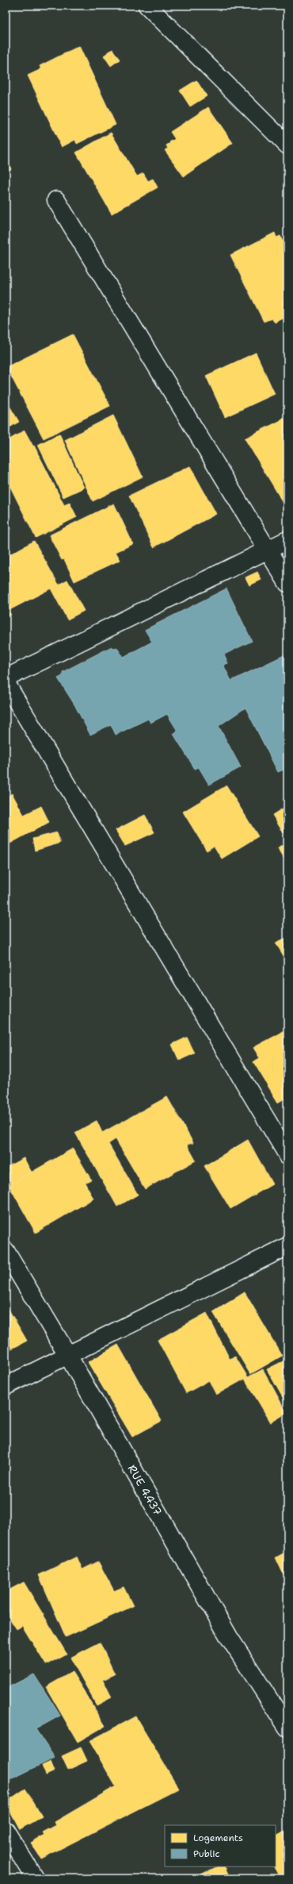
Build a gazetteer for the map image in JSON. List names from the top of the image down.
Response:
{
  "streets": {
    "street": ["RUE 4.437"]
  },
  "legend": ["Logements", "Public"]
}
